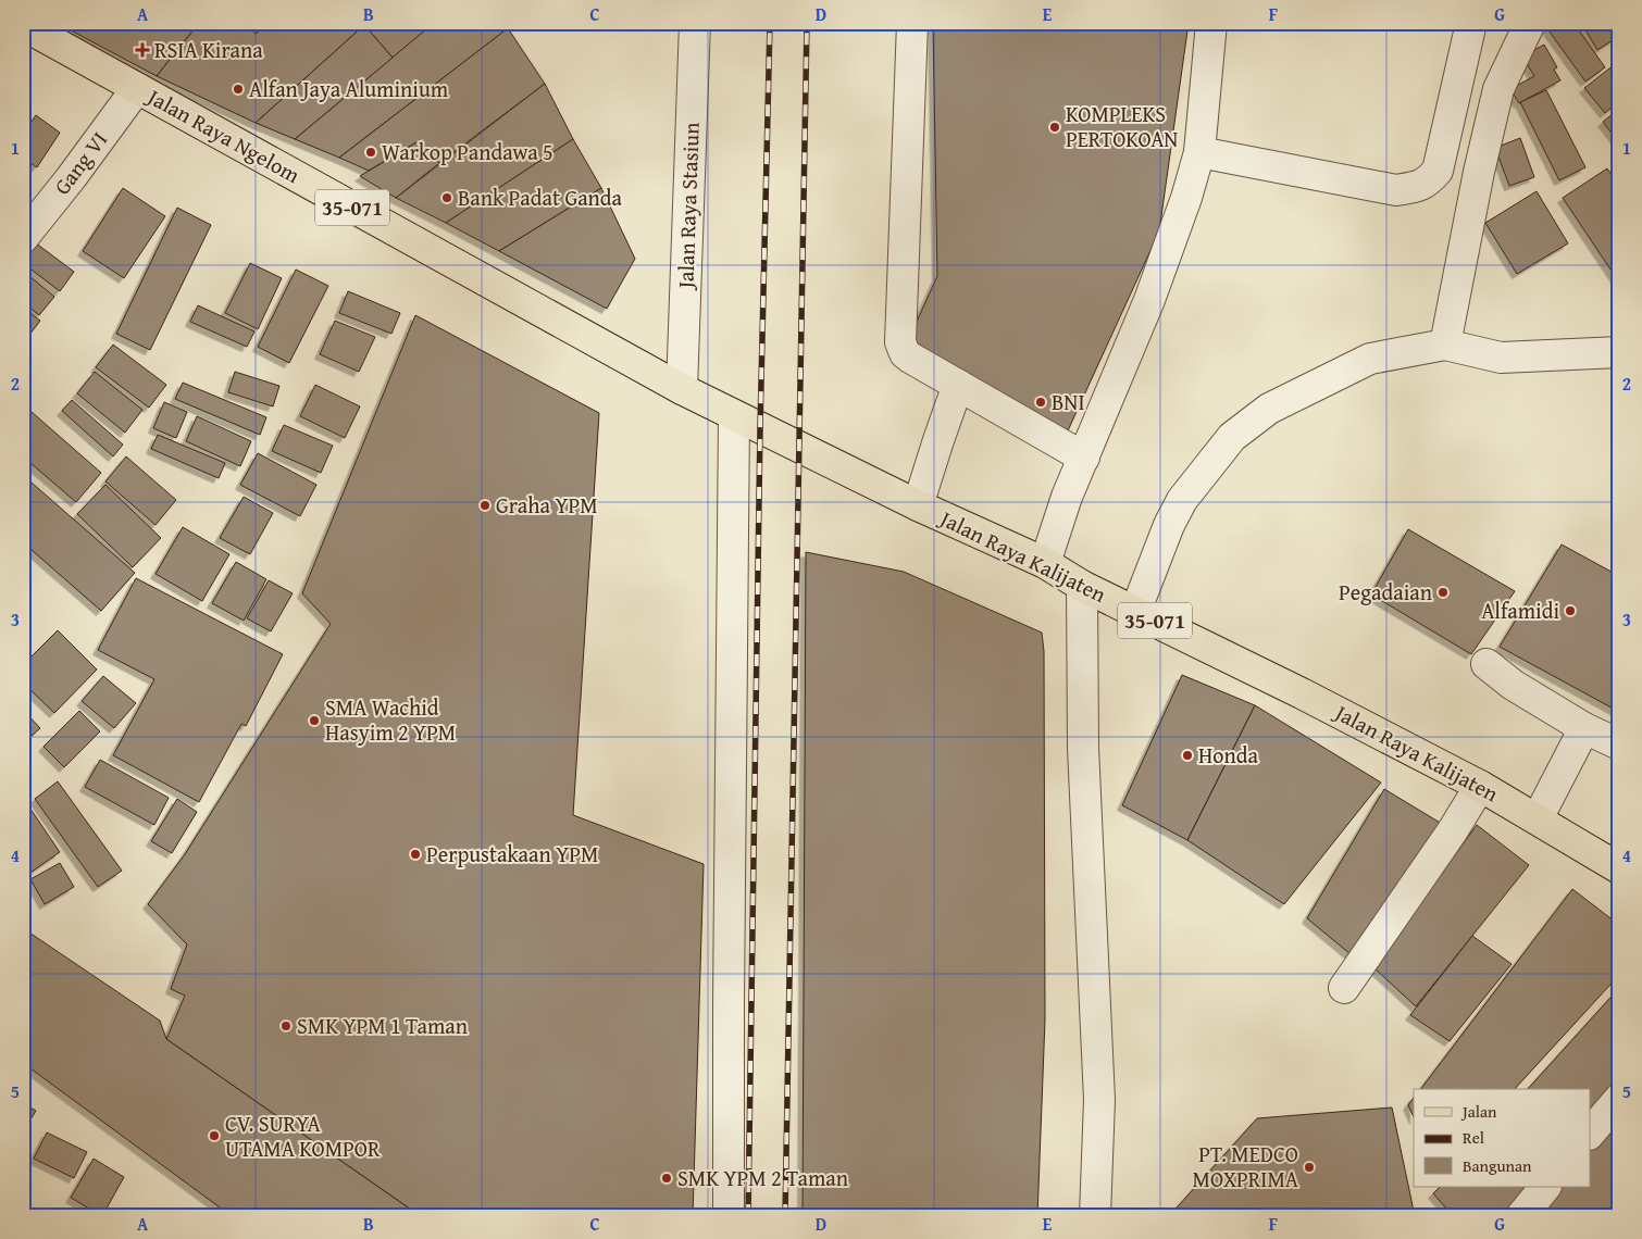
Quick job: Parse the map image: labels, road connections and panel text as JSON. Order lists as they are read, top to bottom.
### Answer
{
  "streets": {
    "main road": ["Jalan Raya Ngelom", "35-071", "Jalan Raya Kalijaten"],
    "street": ["Gang VI", "Jalan Raya Stasiun"]
  },
  "crossings": [
    ["Jalan Raya Ngelom", "Gang VI"],
    ["Jalan Raya Ngelom", "Jalan Raya Stasiun"],
    ["Jalan Raya Ngelom", "Jalan Raya Kalijaten"],
    ["Jalan Raya Stasiun", "Jalan Raya Kalijaten"]
  ],
  "places": {
    "health": ["RSIA Kirana"],
    "other": [
      "Alfan Jaya Aluminium",
      "KOMPLEKS PERTOKOAN",
      "Warkop Pandawa 5",
      "Bank Padat Ganda",
      "BNI",
      "Graha YPM",
      "Pegadaian",
      "Alfamidi",
      "SMA Wachid Hasyim 2 YPM",
      "Honda",
      "Perpustakaan YPM",
      "SMK YPM 1 Taman",
      "CV. SURYA UTAMA KOMPOR",
      "PT. MEDCO MOXPRIMA",
      "SMK YPM 2 Taman"
    ]
  },
  "legend": ["Jalan", "Rel", "Bangunan"],
  "grid": {
    "columns": [
      "A",
      "B",
      "C",
      "D",
      "E",
      "F",
      "G"
    ],
    "rows": [
      "1",
      "2",
      "3",
      "4",
      "5"
    ]
  }
}
